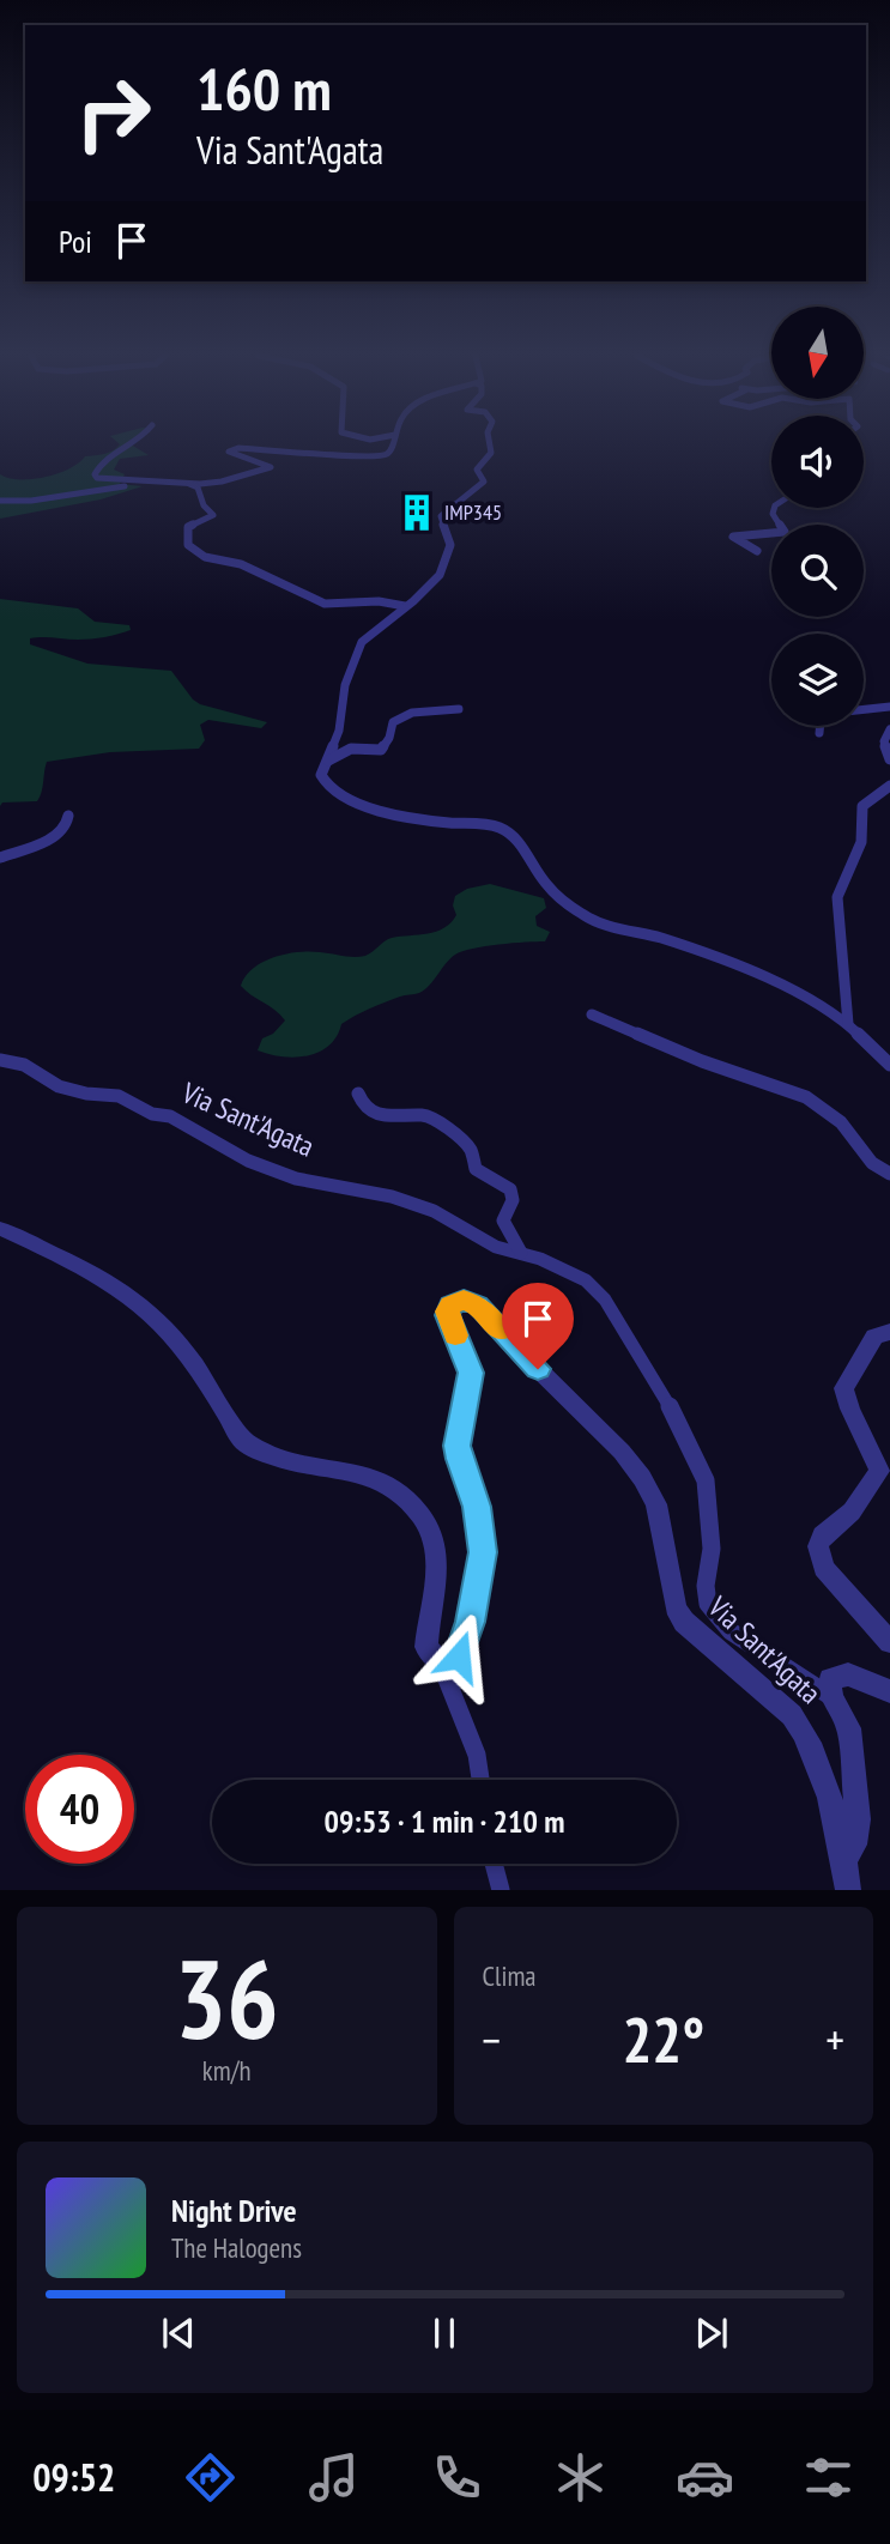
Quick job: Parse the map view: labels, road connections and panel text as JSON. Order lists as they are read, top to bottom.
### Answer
{
  "streets": {
    "street": ["Via Sant'Agata"]
  },
  "places": {
    "building": ["IMP345"]
  },
  "north": "bottom",
  "page": {
    "turn": ["160 m", "Via Sant'Agata"],
    "then": "Poi",
    "limit": "40",
    "trip": "09:53 · 1 min · 210 m",
    "tile": [
      ["36", "km/h"],
      "Clima"
    ],
    "heat": ["−", "22°", "+"],
    "song": ["Night Drive", "The Halogens"],
    "tabs": "09:52"
  }
}
